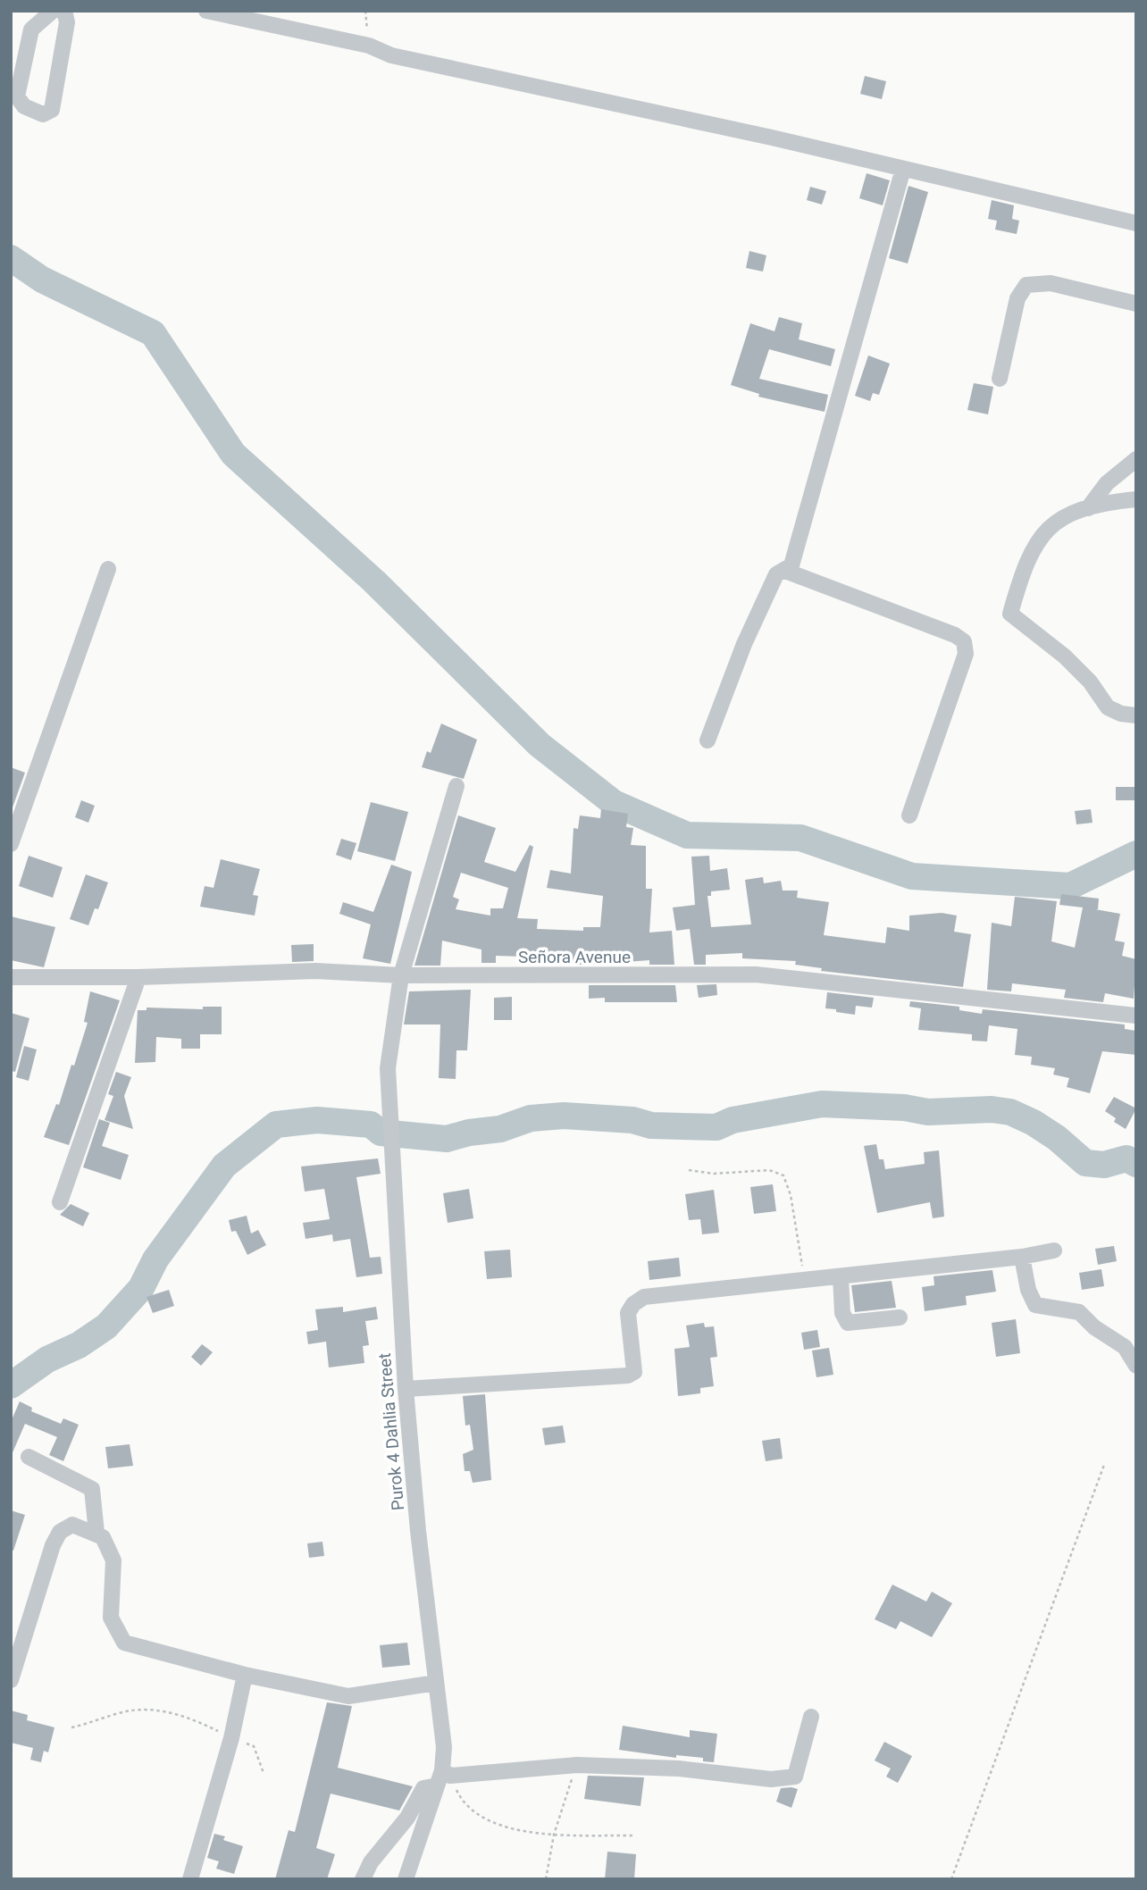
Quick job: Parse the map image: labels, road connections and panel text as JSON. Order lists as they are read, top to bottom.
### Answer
{
  "streets": {
    "street": ["Señora Avenue", "Purok 4 Dahlia Street"]
  },
  "crossings": [
    ["Señora Avenue", "Purok 4 Dahlia Street"]
  ]
}
